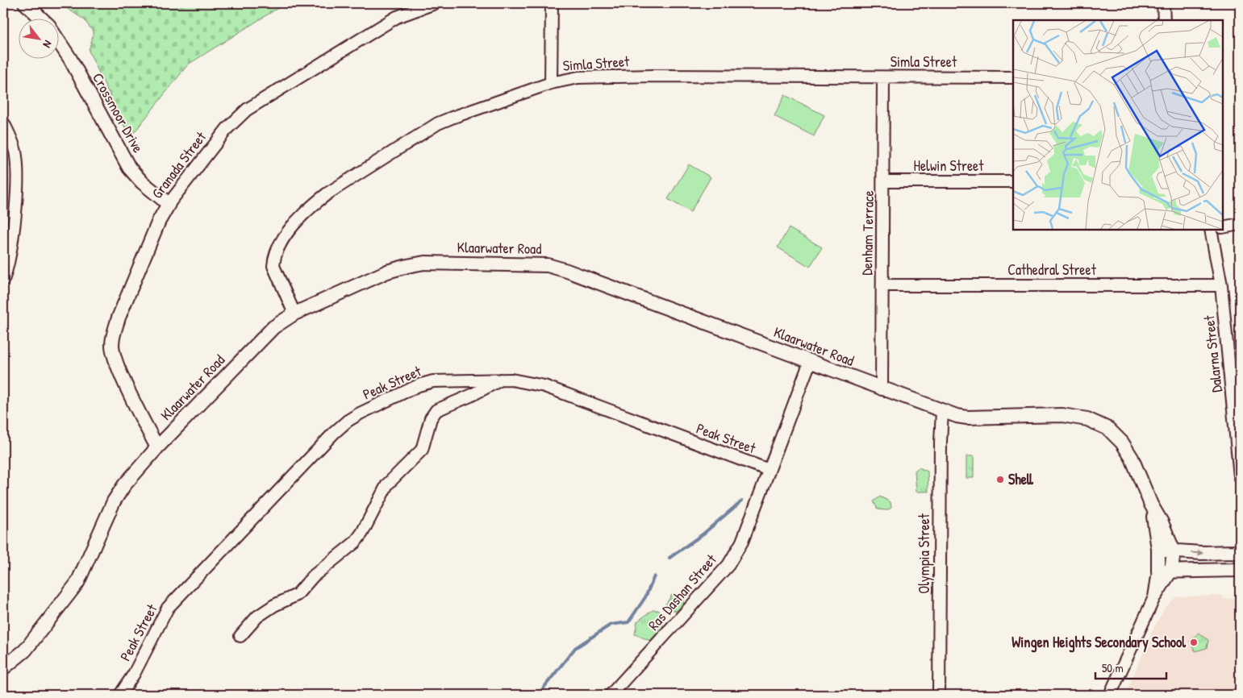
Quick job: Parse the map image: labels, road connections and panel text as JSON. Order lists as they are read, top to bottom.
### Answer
{
  "streets": {
    "street": [
      "Simla Street",
      "Crossmoor Drive",
      "Granada Street",
      "Helwin Street",
      "Denham Terrace",
      "Klaarwater Road",
      "Cathedral Street",
      "Dalarna Street",
      "Peak Street",
      "Olympia Street",
      "Ras Dashan Street"
    ]
  },
  "crossings": [
    ["Simla Street", "Denham Terrace"],
    ["Simla Street", "Klaarwater Road"],
    ["Crossmoor Drive", "Granada Street"],
    ["Granada Street", "Klaarwater Road"],
    ["Helwin Street", "Denham Terrace"],
    ["Denham Terrace", "Klaarwater Road"],
    ["Denham Terrace", "Cathedral Street"],
    ["Klaarwater Road", "Olympia Street"],
    ["Klaarwater Road", "Ras Dashan Street"],
    ["Cathedral Street", "Dalarna Street"],
    ["Peak Street", "Ras Dashan Street"]
  ],
  "places": ["Shell", "Wingen Heights Secondary School"],
  "scale_bar": "50 m",
  "north": "bottom right"
}
